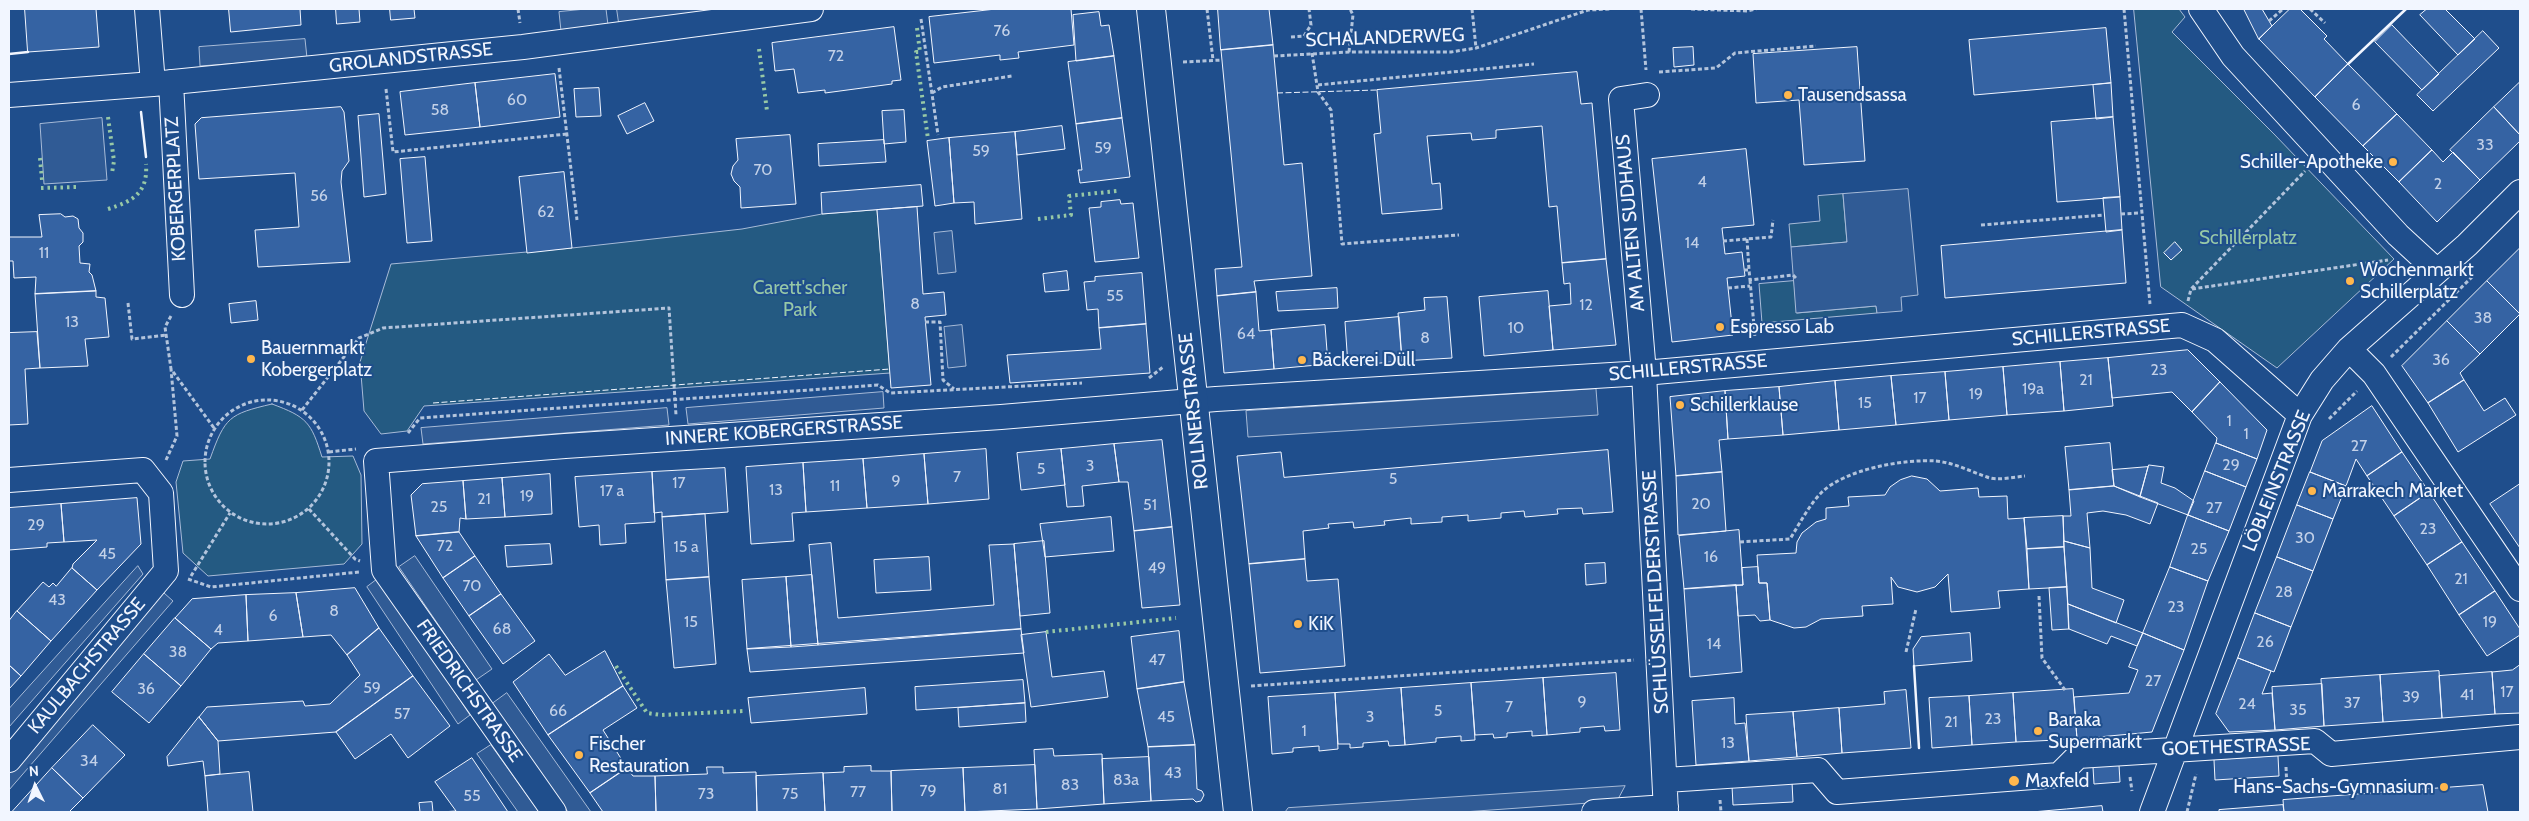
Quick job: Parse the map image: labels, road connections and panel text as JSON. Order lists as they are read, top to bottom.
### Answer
{
  "streets": {
    "street": [
      "GROLANDSTRASSE",
      "KOBERGERPLATZ",
      "AM ALTEN SUDHAUS",
      "SCHILLERSTRASSE",
      "ROLLNERSTRASSE",
      "INNERE KOBERGERSTRASSE",
      "LÖBLEINSTRASSE",
      "SCHLÜSSELFELDERSTRASSE",
      "KAULBACHSTRASSE",
      "FRIEDRICHSTRASSE",
      "GOETHESTRASSE"
    ],
    "path": ["SCHALANDERWEG"]
  },
  "crossings": [
    ["GROLANDSTRASSE", "KOBERGERPLATZ"],
    ["AM ALTEN SUDHAUS", "SCHILLERSTRASSE"],
    ["AM ALTEN SUDHAUS", "SCHLÜSSELFELDERSTRASSE"],
    ["SCHILLERSTRASSE", "ROLLNERSTRASSE"],
    ["SCHILLERSTRASSE", "INNERE KOBERGERSTRASSE"],
    ["SCHILLERSTRASSE", "SCHLÜSSELFELDERSTRASSE"],
    ["ROLLNERSTRASSE", "INNERE KOBERGERSTRASSE"],
    ["INNERE KOBERGERSTRASSE", "FRIEDRICHSTRASSE"],
    ["LÖBLEINSTRASSE", "GOETHESTRASSE"],
    ["SCHLÜSSELFELDERSTRASSE", "GOETHESTRASSE"]
  ],
  "parks": ["Schillerplatz", "Carett'scher Park"],
  "places": [
    "Tausendsassa",
    "Schiller-Apotheke",
    "Wochenmarkt Schillerplatz",
    "Espresso Lab",
    "Bauernmarkt Kobergerplatz",
    "Bäckerei Düll",
    "Schillerklause",
    "Marrakech Market",
    "KiK",
    "Baraka Supermarkt",
    "Fischer Restauration",
    "Maxfeld",
    "Hans-Sachs-Gymnasium"
  ],
  "house_numbers": [
    "76",
    "72",
    "60",
    "6",
    "58",
    "33",
    "59",
    "59",
    "70",
    "4",
    "2",
    "56",
    "62",
    "14",
    "11",
    "55",
    "8",
    "12",
    "38",
    "13",
    "10",
    "64",
    "8",
    "36",
    "23",
    "21",
    "19a",
    "19",
    "17",
    "15",
    "1",
    "1",
    "27",
    "29",
    "3",
    "5",
    "7",
    "5",
    "9",
    "17",
    "11",
    "13",
    "17 a",
    "19",
    "21",
    "20",
    "51",
    "25",
    "27",
    "29",
    "23",
    "30",
    "72",
    "15 a",
    "25",
    "45",
    "16",
    "49",
    "21",
    "70",
    "28",
    "43",
    "23",
    "8",
    "6",
    "15",
    "19",
    "68",
    "4",
    "26",
    "14",
    "38",
    "47",
    "27",
    "59",
    "36",
    "17",
    "41",
    "39",
    "9",
    "37",
    "24",
    "7",
    "35",
    "66",
    "5",
    "57",
    "45",
    "3",
    "23",
    "21",
    "1",
    "13",
    "34",
    "43",
    "83a",
    "83",
    "81",
    "79",
    "77",
    "73",
    "75",
    "55"
  ],
  "north": "top"
}
